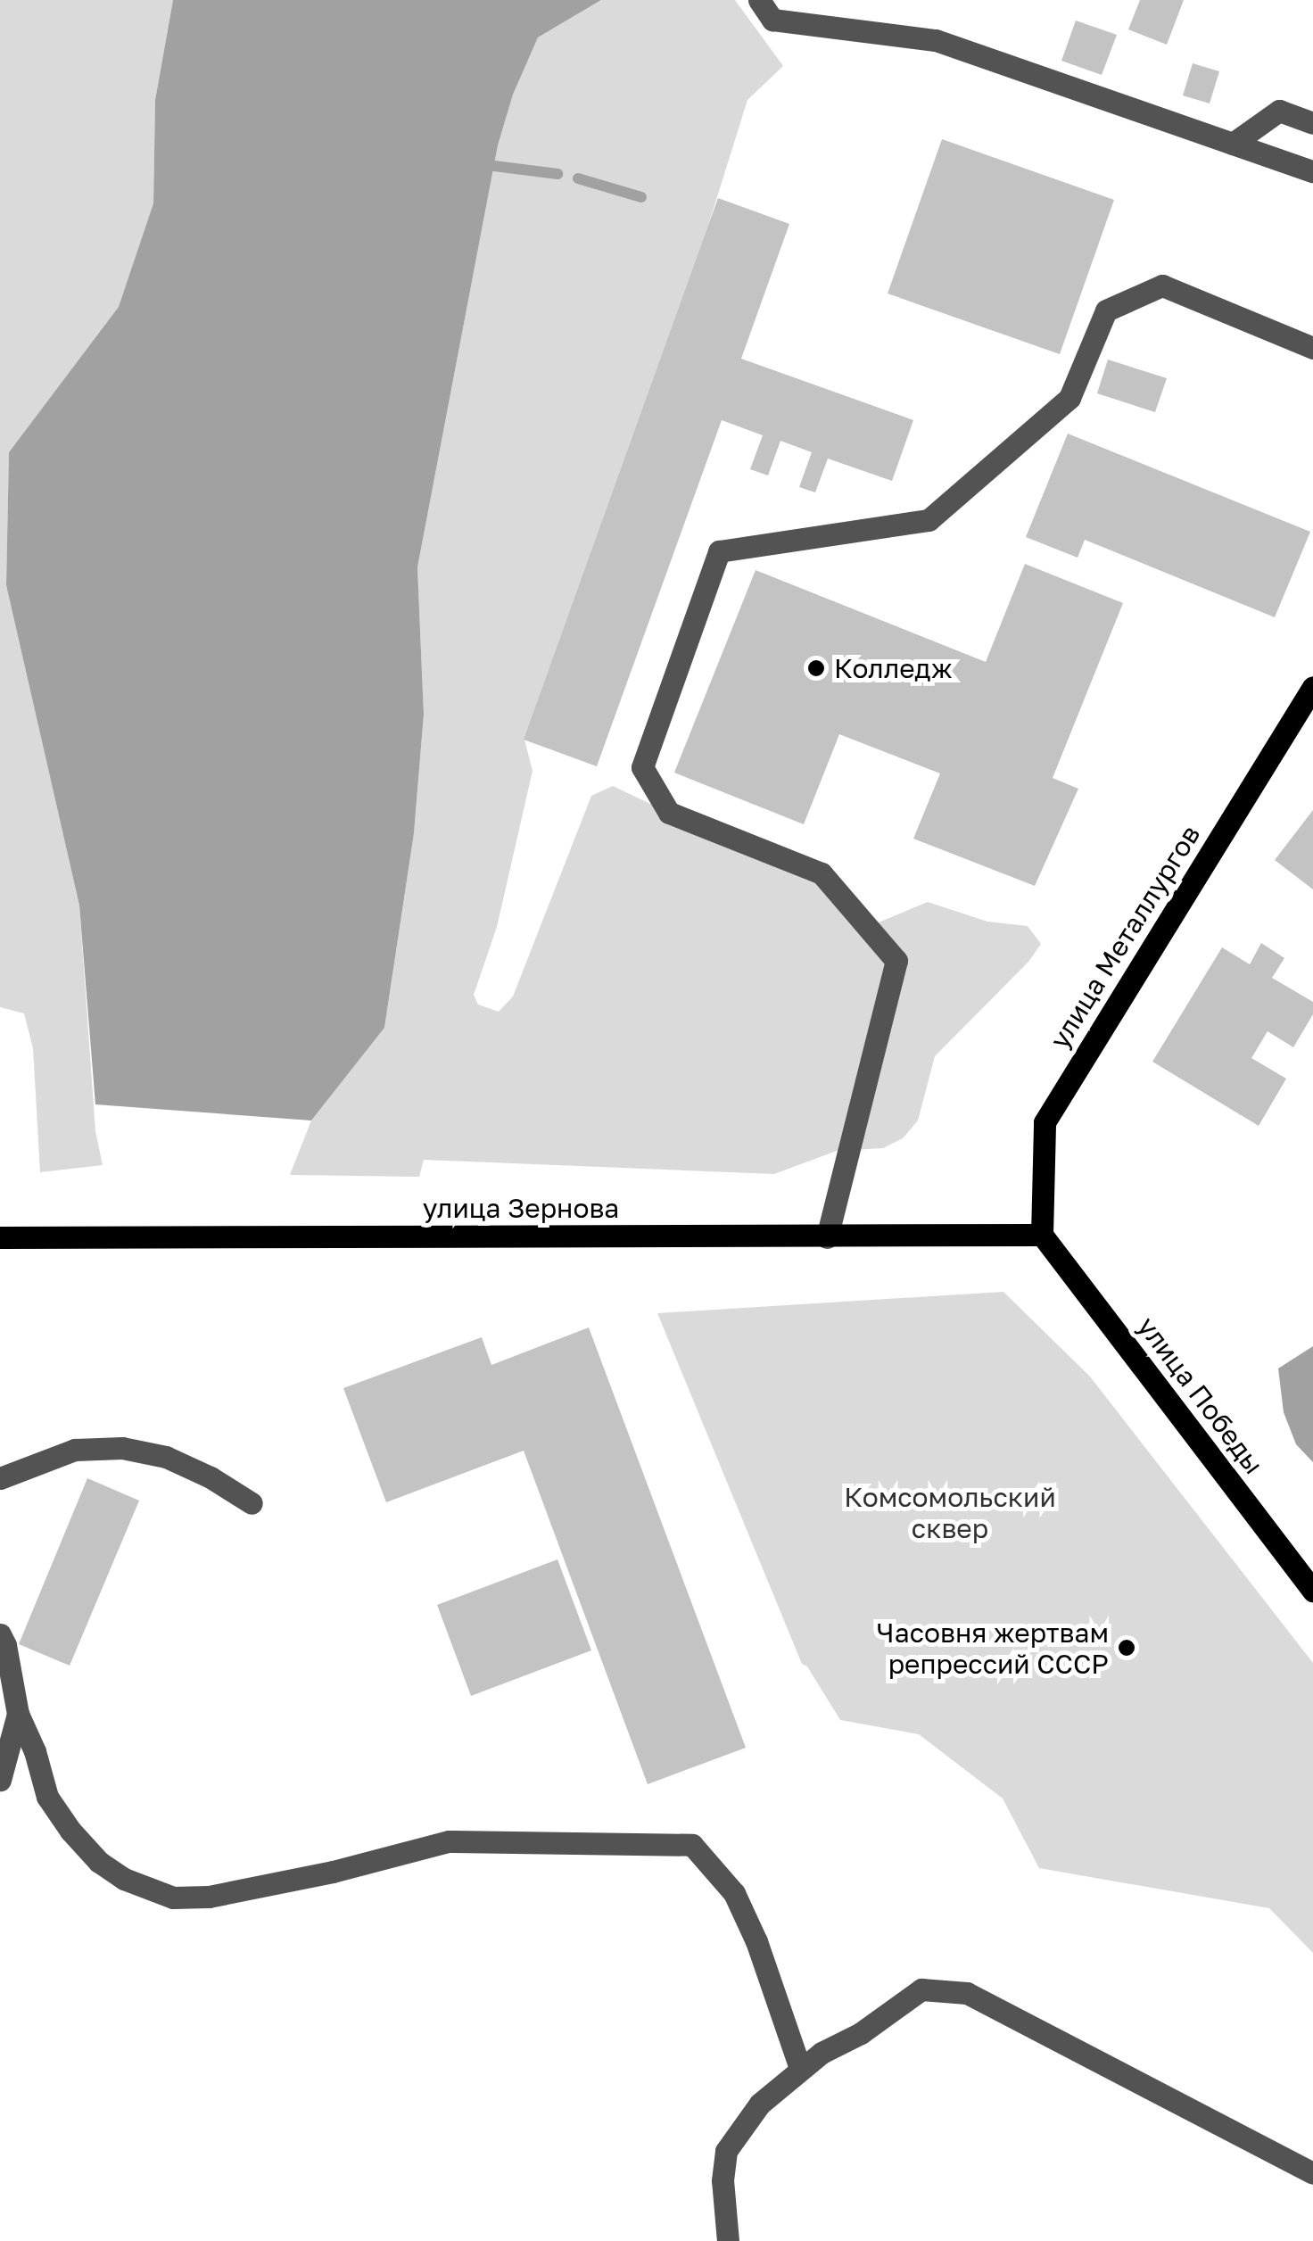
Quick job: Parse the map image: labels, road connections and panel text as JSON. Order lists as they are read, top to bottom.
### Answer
{
  "streets": {
    "main road": ["улица Металлургов", "улица Зернова", "улица Победы"]
  },
  "crossings": [
    ["улица Металлургов", "улица Зернова"],
    ["улица Металлургов", "улица Победы"],
    ["улица Зернова", "улица Победы"]
  ],
  "parks": ["Комсомольский сквер"],
  "places": ["Колледж", "Часовня жертвам репрессий СССР"]
}
